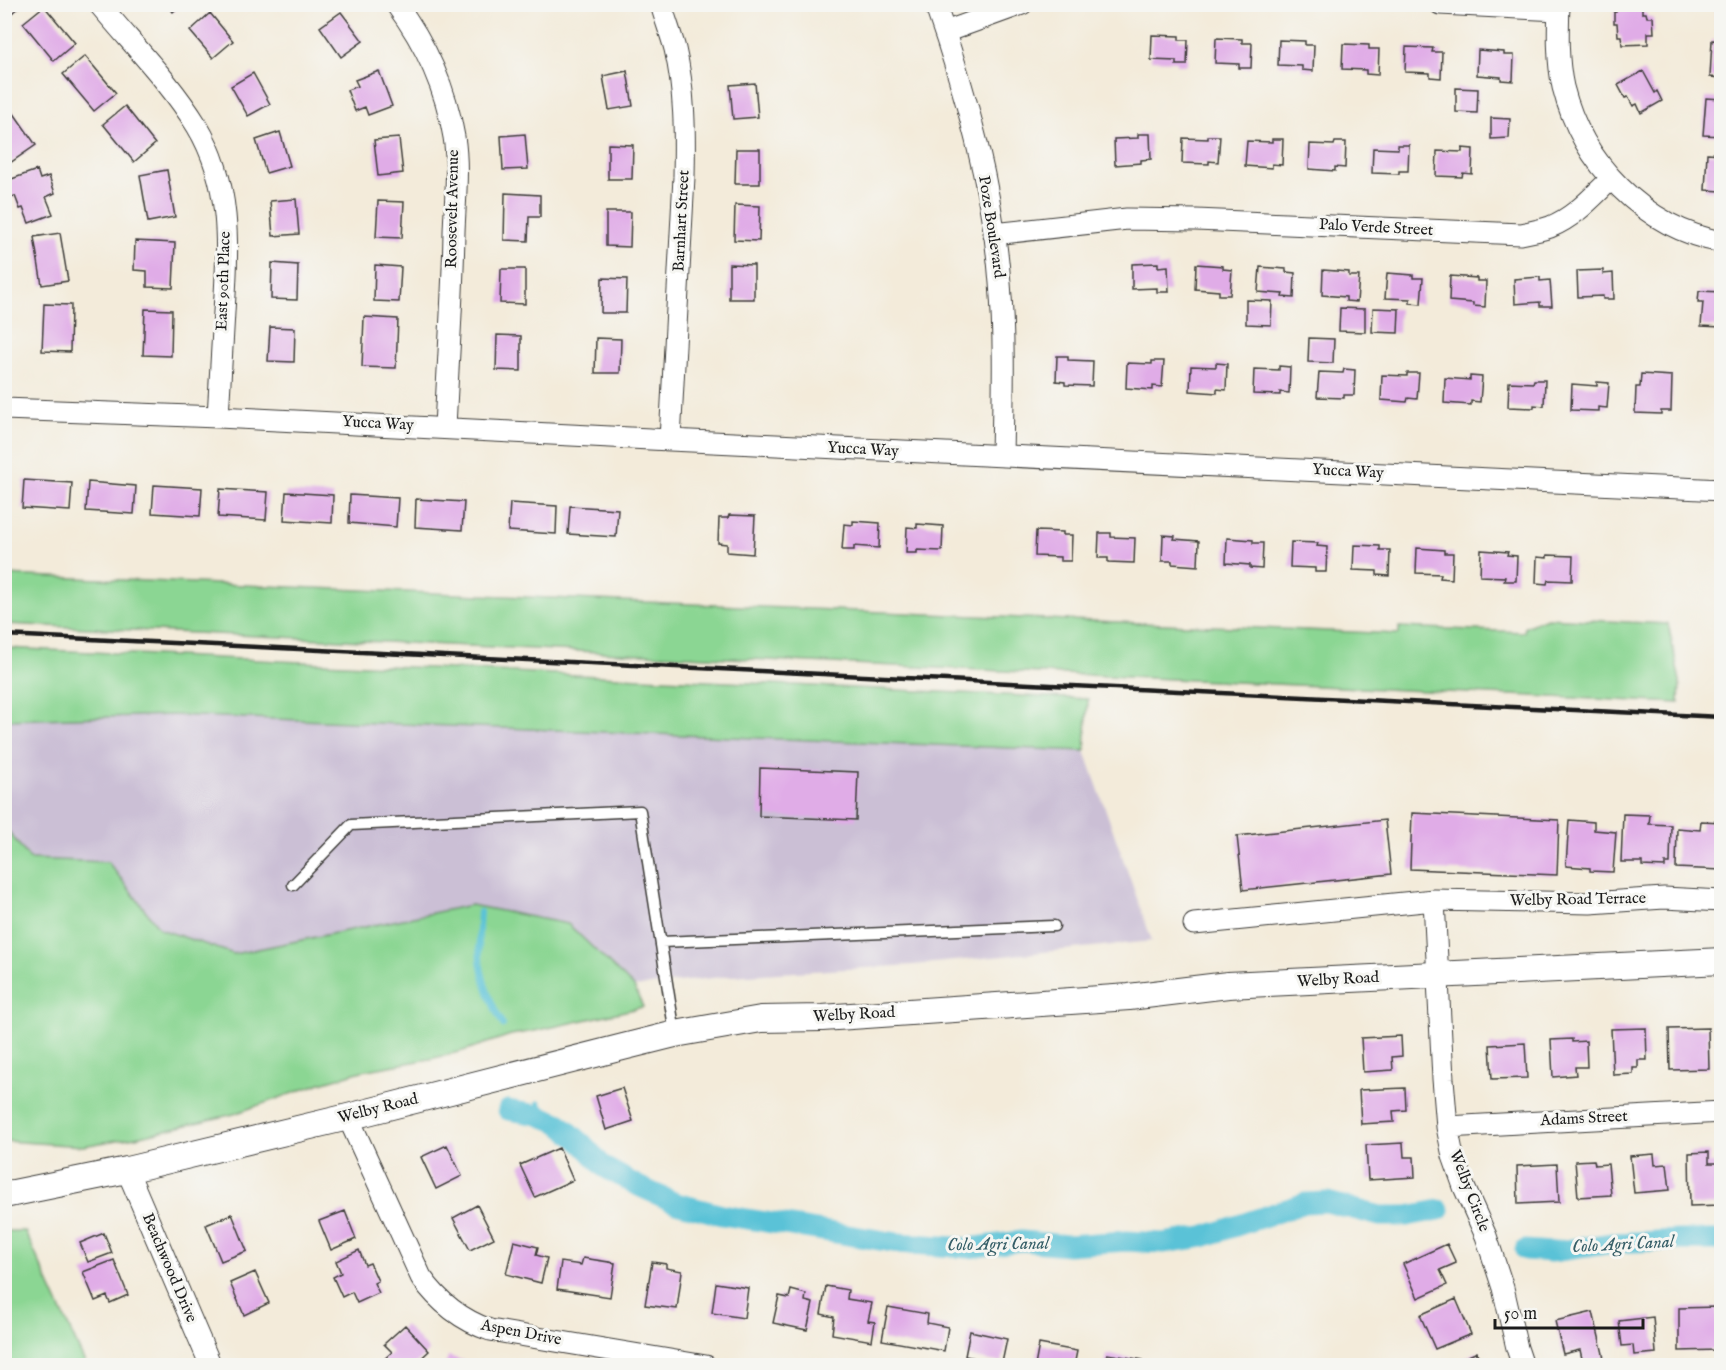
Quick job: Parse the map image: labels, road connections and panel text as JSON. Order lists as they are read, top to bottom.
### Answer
{
  "streets": {
    "street": [
      "Roosevelt Avenue",
      "Barnhart Street",
      "Poze Boulevard",
      "Palo Verde Street",
      "East 90th Place",
      "Yucca Way",
      "Welby Road Terrace",
      "Welby Road",
      "Adams Street",
      "Welby Circle",
      "Beachwood Drive",
      "Aspen Drive"
    ]
  },
  "crossings": [
    ["Roosevelt Avenue", "Yucca Way"],
    ["Barnhart Street", "Yucca Way"],
    ["Poze Boulevard", "Palo Verde Street"],
    ["Poze Boulevard", "Yucca Way"],
    ["East 90th Place", "Yucca Way"],
    ["Welby Road", "Welby Circle"],
    ["Welby Road", "Beachwood Drive"],
    ["Welby Road", "Aspen Drive"],
    ["Adams Street", "Welby Circle"]
  ],
  "water": ["Colo Agri Canal"],
  "scale_bar": "50 m"
}
